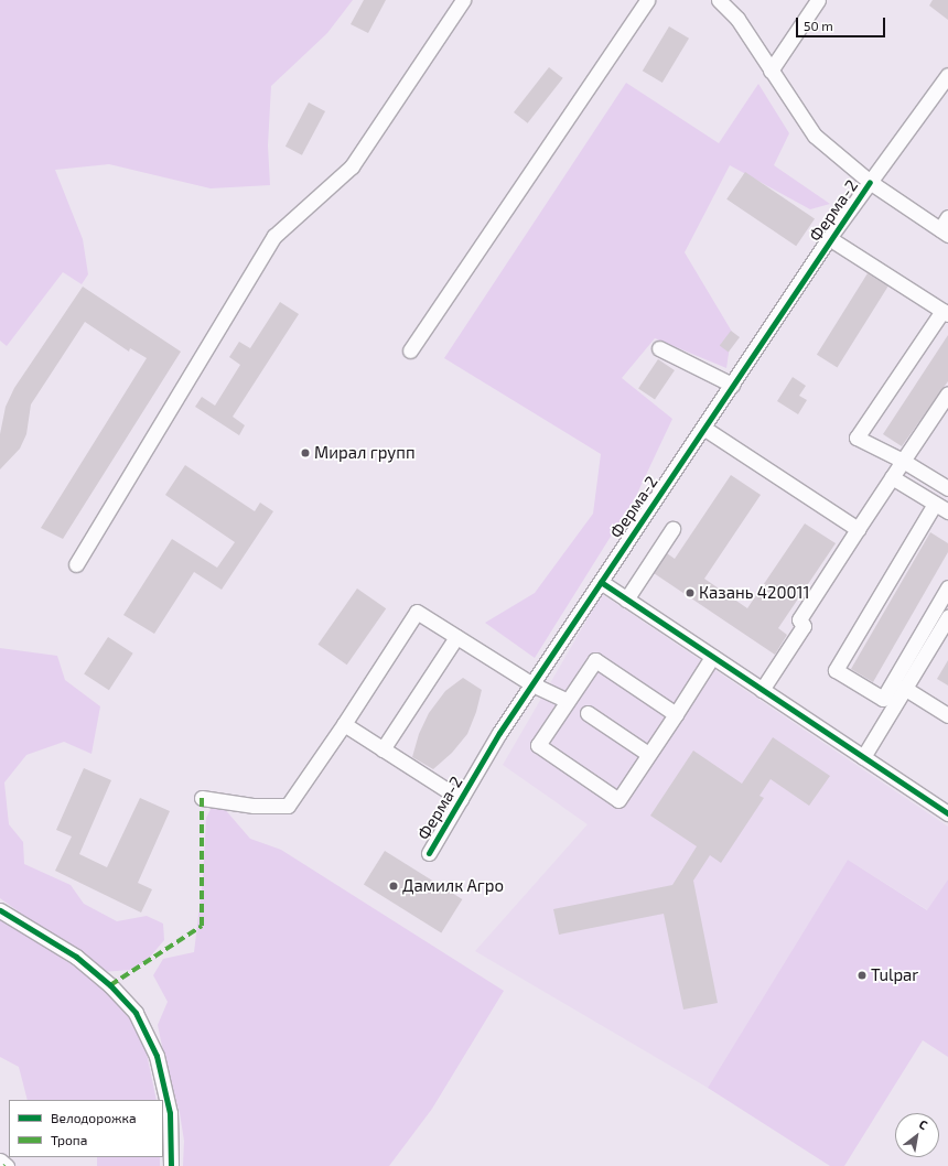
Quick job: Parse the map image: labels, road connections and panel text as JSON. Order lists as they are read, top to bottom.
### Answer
{
  "streets": {
    "street": ["Ферма-2"]
  },
  "places": [
    "Мирал групп",
    "Казань 420011",
    "Дамилк Агро",
    "Tulpar"
  ],
  "legend": ["Велодорожка", "Тропа"],
  "scale_bar": "50 m",
  "north": "top right"
}
